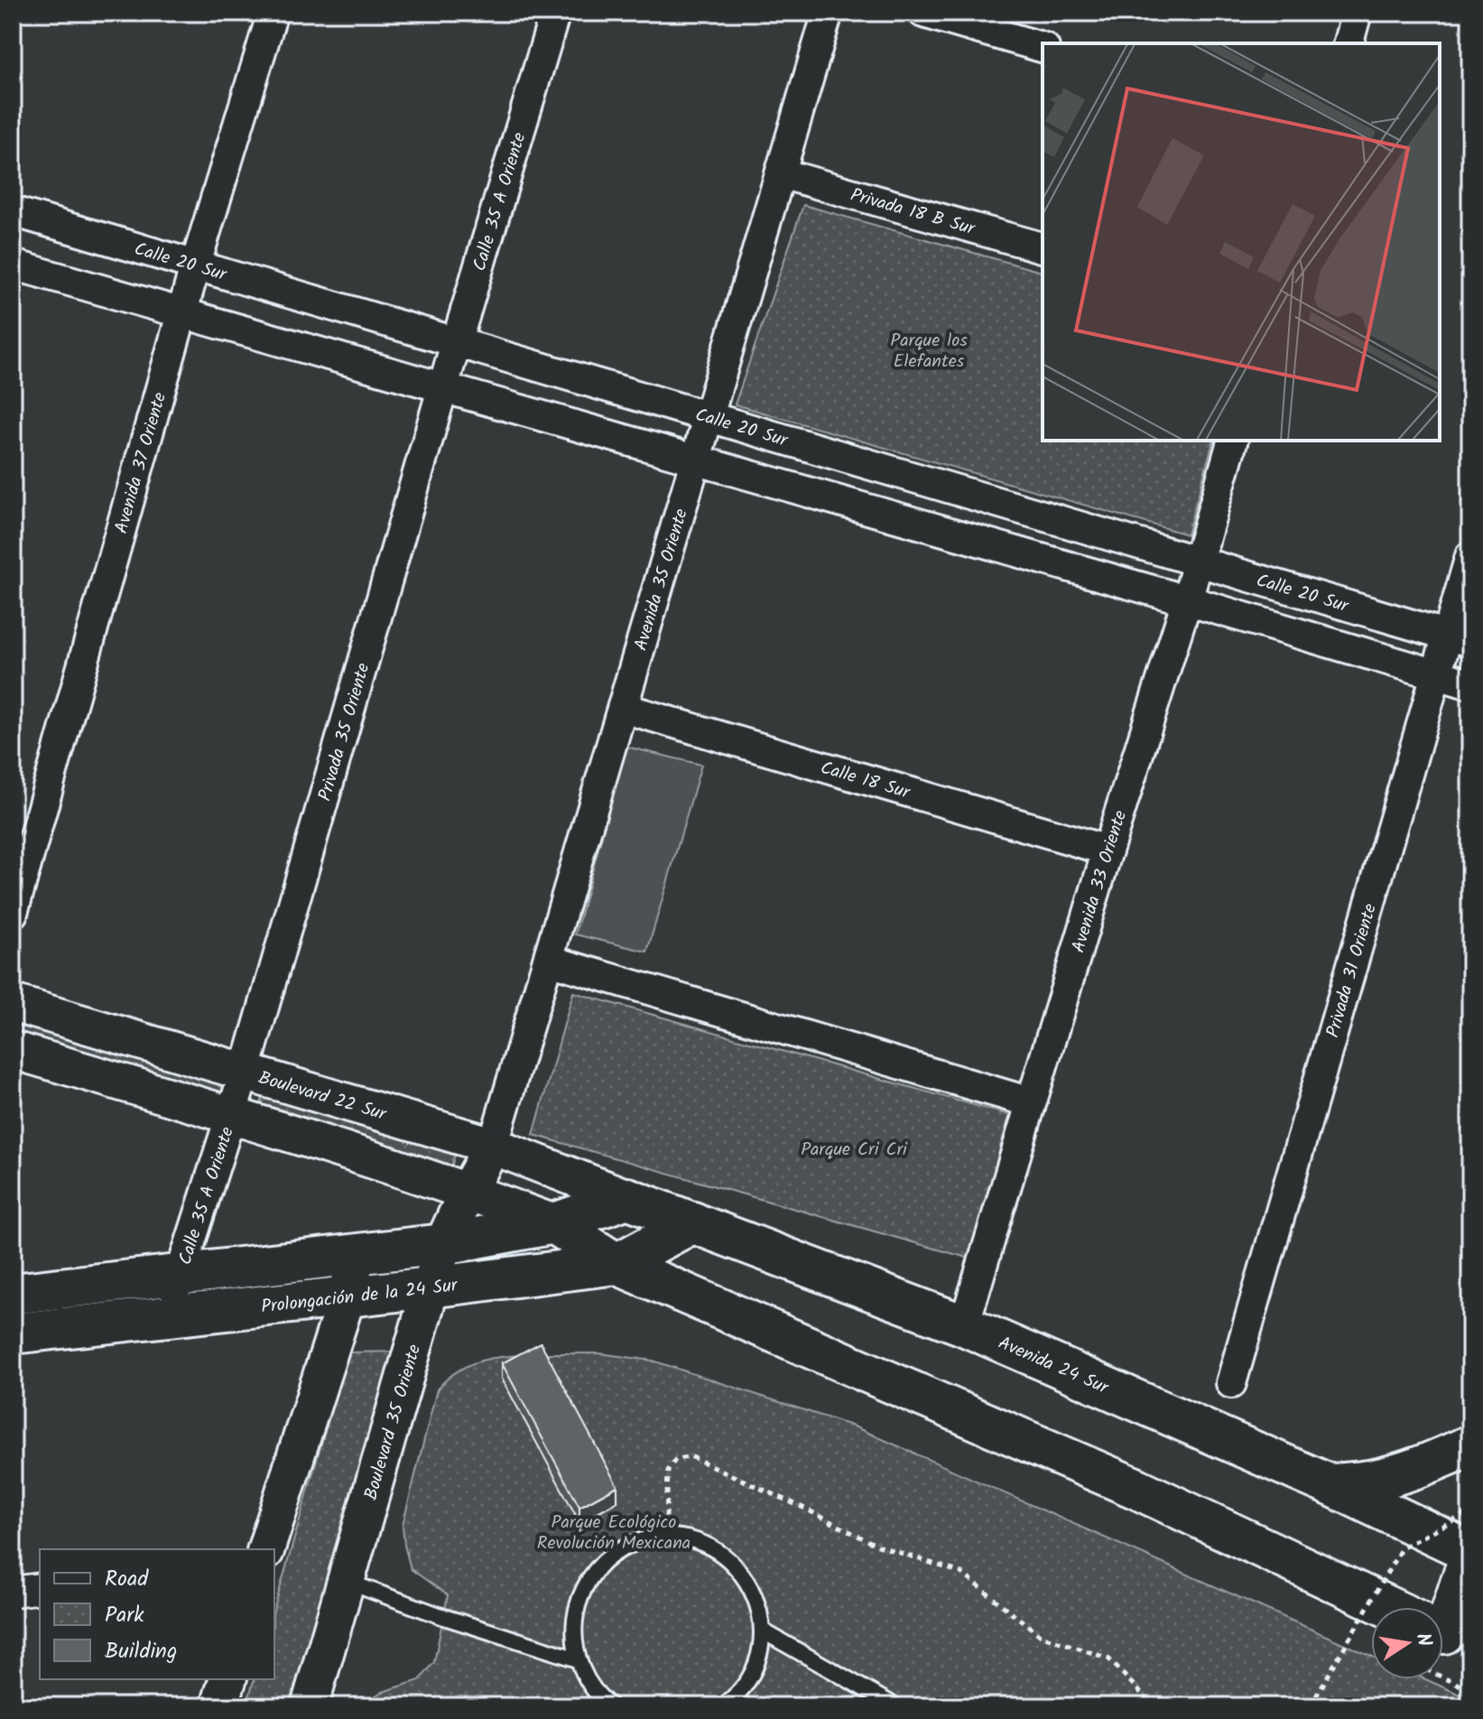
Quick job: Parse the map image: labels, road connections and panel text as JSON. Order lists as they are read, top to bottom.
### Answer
{
  "streets": {
    "main road": ["Prolongación de la 24 Sur", "Avenida 24 Sur"],
    "street": [
      "Calle 35 A Oriente",
      "Privada 18 B Sur",
      "Calle 20 Sur",
      "Avenida 37 Oriente",
      "Avenida 35 Oriente",
      "Privada 35 Oriente",
      "Calle 18 Sur",
      "Avenida 33 Oriente",
      "Privada 31 Oriente",
      "Boulevard 22 Sur",
      "Boulevard 35 Oriente"
    ]
  },
  "crossings": [
    ["Calle 35 A Oriente", "Calle 20 Sur"],
    ["Calle 35 A Oriente", "Privada 35 Oriente"],
    ["Calle 35 A Oriente", "Boulevard 22 Sur"],
    ["Calle 35 A Oriente", "Prolongación de la 24 Sur"],
    ["Privada 18 B Sur", "Avenida 35 Oriente"],
    ["Calle 20 Sur", "Avenida 37 Oriente"],
    ["Calle 20 Sur", "Avenida 35 Oriente"],
    ["Calle 20 Sur", "Avenida 33 Oriente"],
    ["Calle 20 Sur", "Privada 31 Oriente"],
    ["Avenida 35 Oriente", "Calle 18 Sur"],
    ["Avenida 35 Oriente", "Boulevard 22 Sur"],
    ["Avenida 35 Oriente", "Boulevard 35 Oriente"],
    ["Privada 35 Oriente", "Boulevard 22 Sur"],
    ["Calle 18 Sur", "Avenida 33 Oriente"],
    ["Avenida 33 Oriente", "Avenida 24 Sur"],
    ["Boulevard 22 Sur", "Avenida 24 Sur"],
    ["Boulevard 22 Sur", "Boulevard 35 Oriente"],
    ["Prolongación de la 24 Sur", "Avenida 24 Sur"],
    ["Prolongación de la 24 Sur", "Boulevard 35 Oriente"]
  ],
  "parks": ["Parque los Elefantes", "Parque Cri Cri", "Parque Ecológico Revolución Mexicana"],
  "legend": ["Road", "Park", "Building"],
  "north": "right"
}
